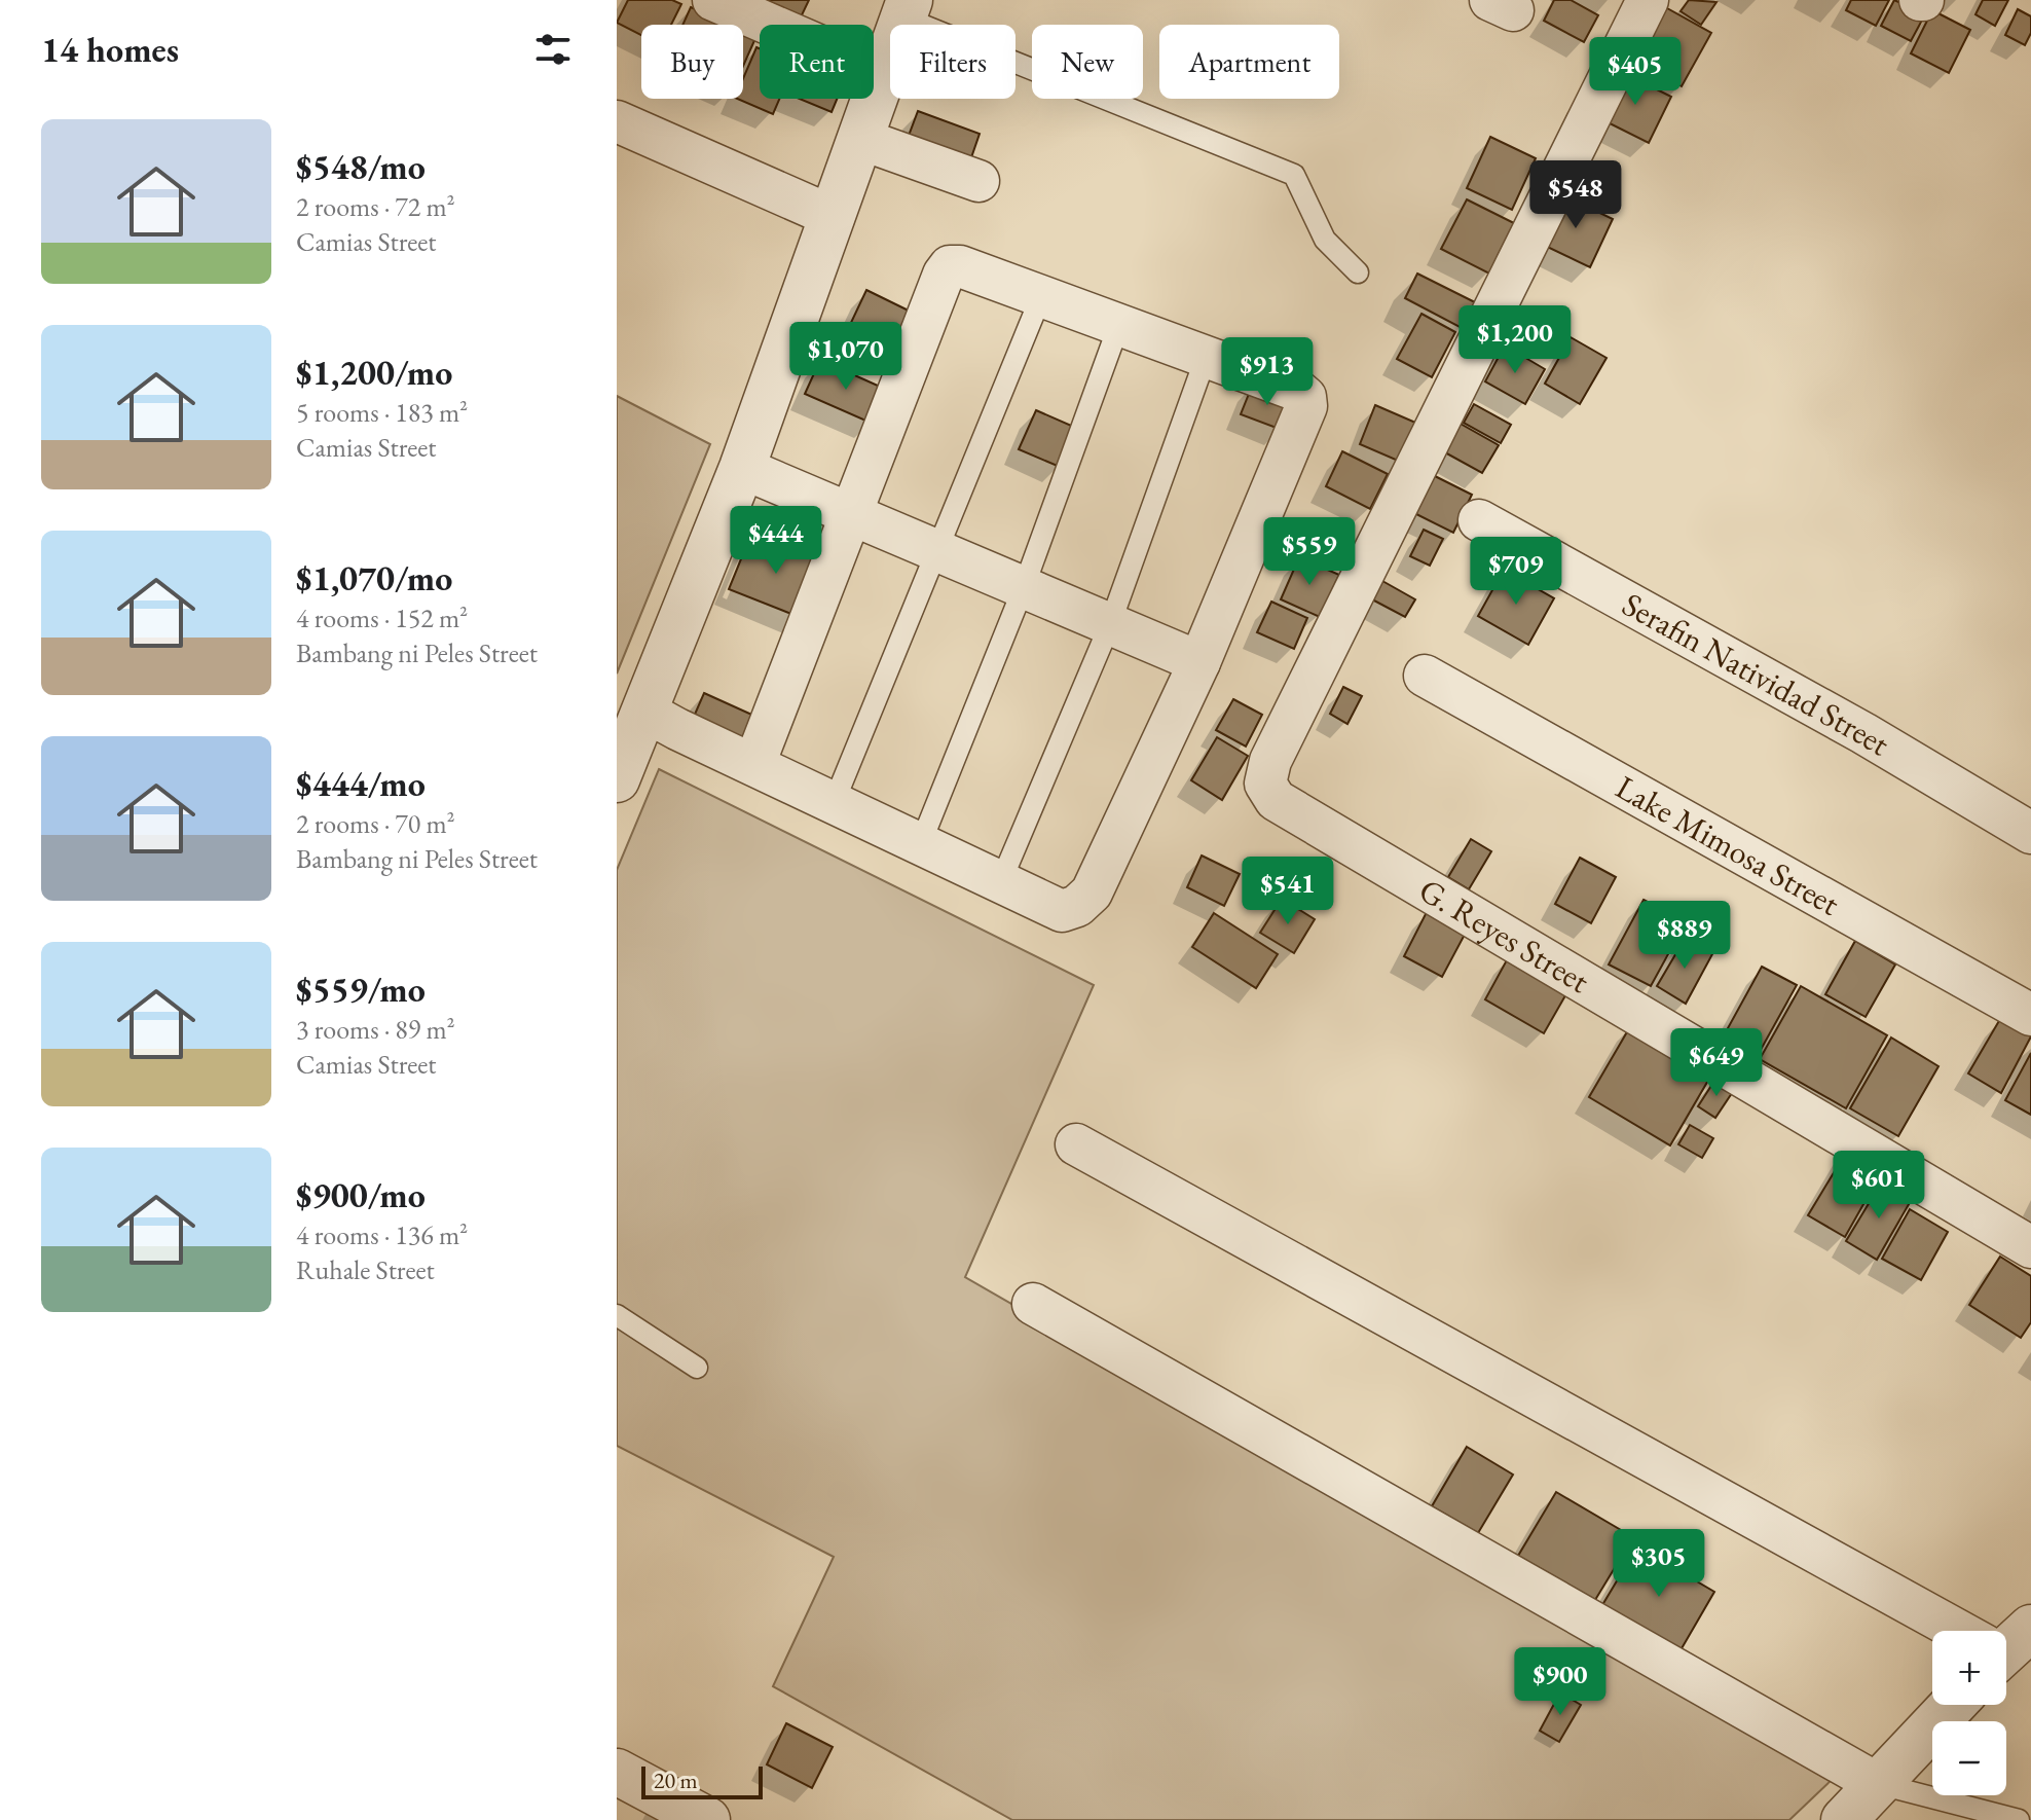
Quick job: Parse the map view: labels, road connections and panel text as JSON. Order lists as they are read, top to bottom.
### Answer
{
  "streets": {
    "street": ["Serafin Natividad Street", "Lake Mimosa Street", "G. Reyes Street"]
  },
  "scale_bar": "20 m",
  "page": {
    "heading": "14 homes",
    "chip": [
      "Buy",
      "Rent",
      "Filters",
      "New",
      "Apartment"
    ],
    "price": [
      "$405",
      "$548",
      "$1,200",
      "$1,070",
      "$913",
      "$444",
      "$559",
      "$709",
      "$541",
      "$889",
      "$649",
      "$601",
      "$305",
      "$900"
    ],
    "list": [
      {
        "name": "$548/mo",
        "note": "2 rooms · 72 m² · Camias Street"
      },
      {
        "name": "$1,200/mo",
        "note": "5 rooms · 183 m² · Camias Street"
      },
      {
        "name": "$1,070/mo",
        "note": "4 rooms · 152 m² · Bambang ni Peles Street"
      },
      {
        "name": "$444/mo",
        "note": "2 rooms · 70 m² · Bambang ni Peles Street"
      },
      {
        "name": "$559/mo",
        "note": "3 rooms · 89 m² · Camias Street"
      },
      {
        "name": "$900/mo",
        "note": "4 rooms · 136 m² · Ruhale Street"
      }
    ],
    "map_buttons": ["+", "−"],
    "scale": "20 m"
  }
}
